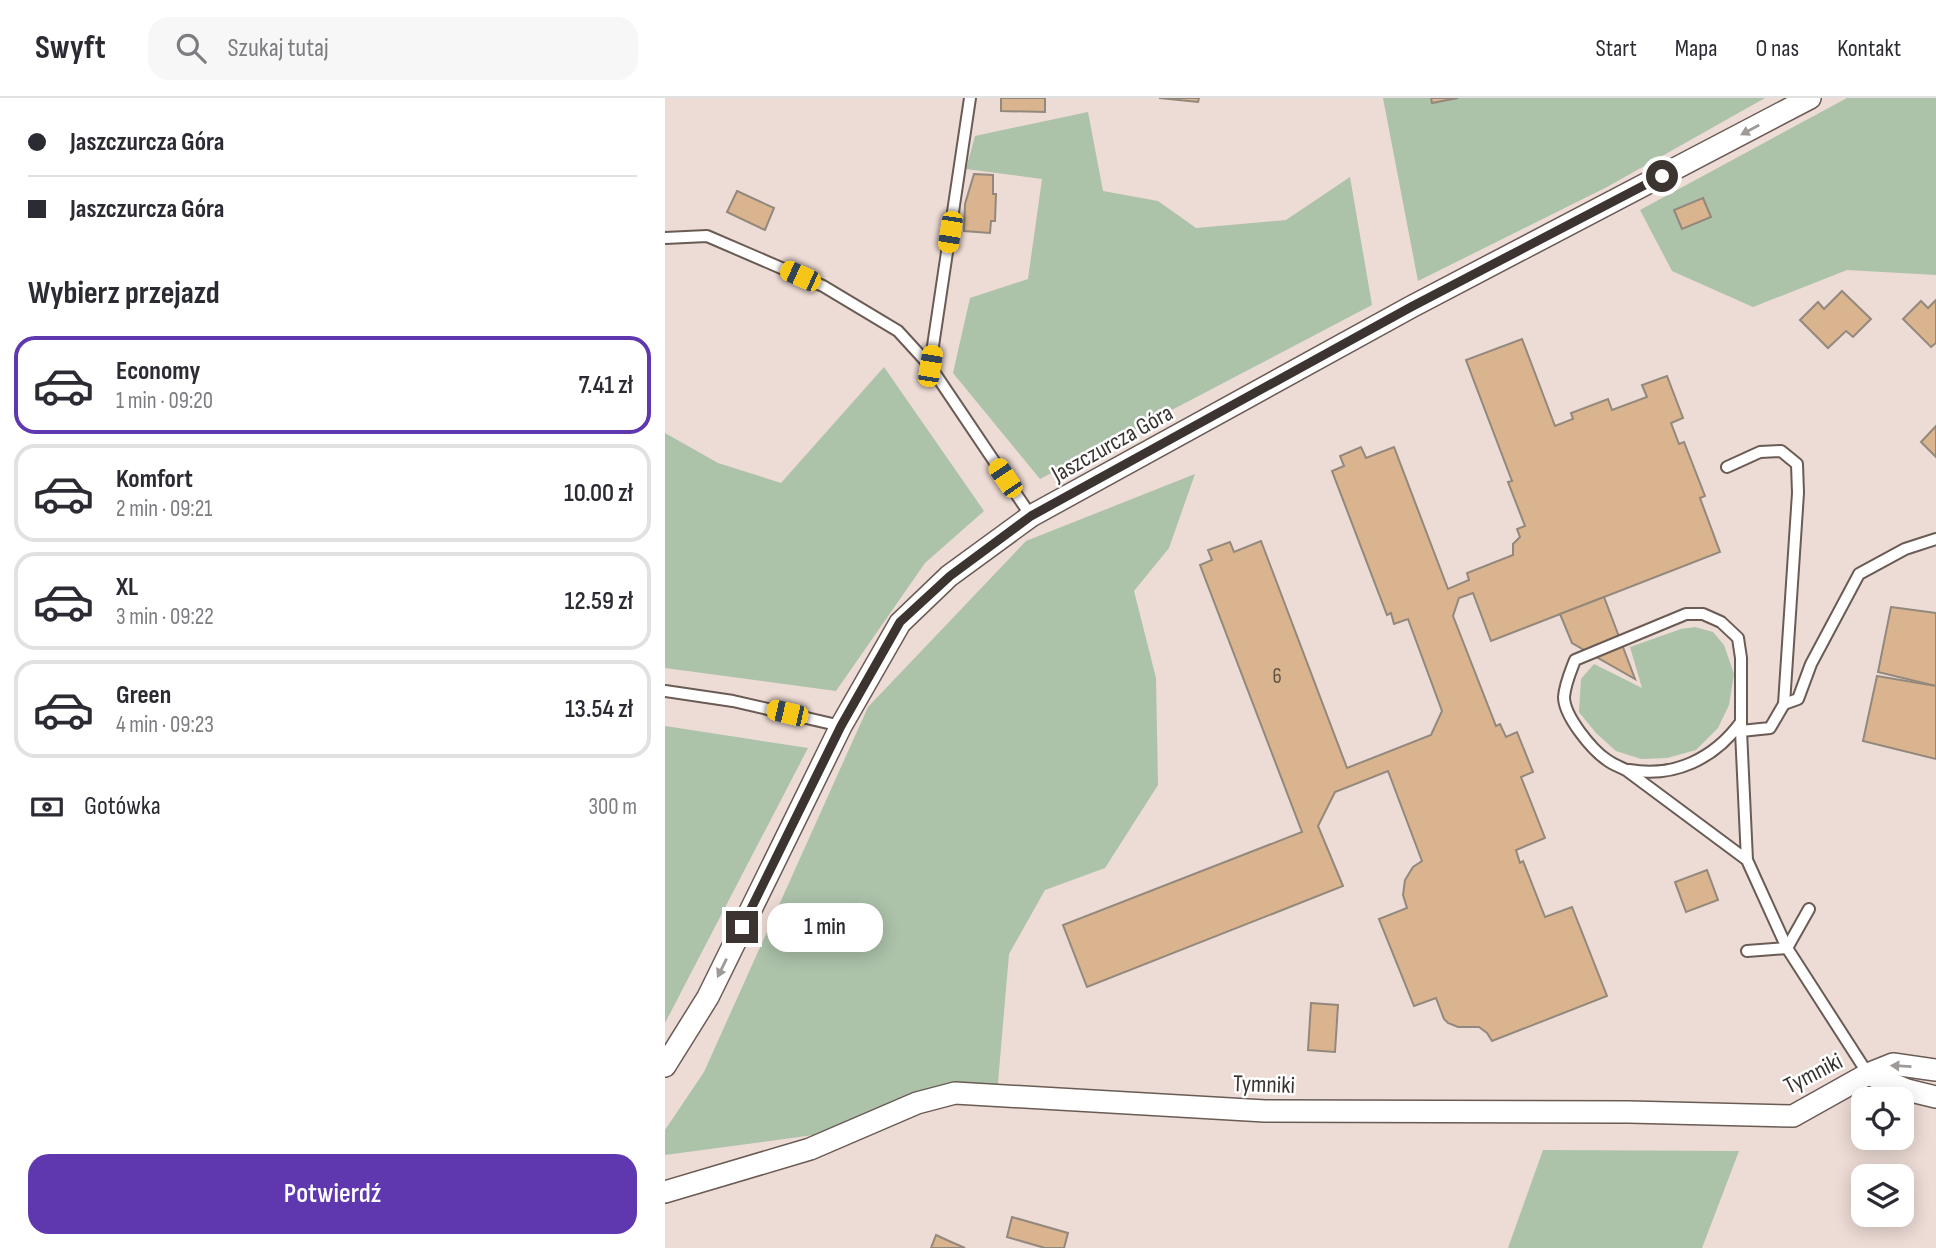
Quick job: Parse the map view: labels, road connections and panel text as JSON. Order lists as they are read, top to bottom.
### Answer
{
  "streets": {
    "street": ["Jaszczurcza Góra", "Tymniki"]
  },
  "one_way": ["Jaszczurcza Góra"],
  "house_numbers": ["6"],
  "page": {
    "header": "Swyft",
    "search": "Szukaj tutaj",
    "nav": [
      "Start",
      "Mapa",
      "O nas",
      "Kontakt"
    ],
    "banner": ["Jaszczurcza Góra", "Jaszczurcza Góra"],
    "heading": "Wybierz przejazd",
    "list": [
      {
        "name": "Economy",
        "note": "1 min · 09:20",
        "value": "7.41 zł"
      },
      {
        "name": "Komfort",
        "note": "2 min · 09:21",
        "value": "10.00 zł"
      },
      {
        "name": "XL",
        "note": "3 min · 09:22",
        "value": "12.59 zł"
      },
      {
        "name": "Green",
        "note": "4 min · 09:23",
        "value": "13.54 zł"
      }
    ],
    "pay": ["Gotówka", "300 m"],
    "bubble": "1 min",
    "buttons": "Potwierdź"
  }
}
